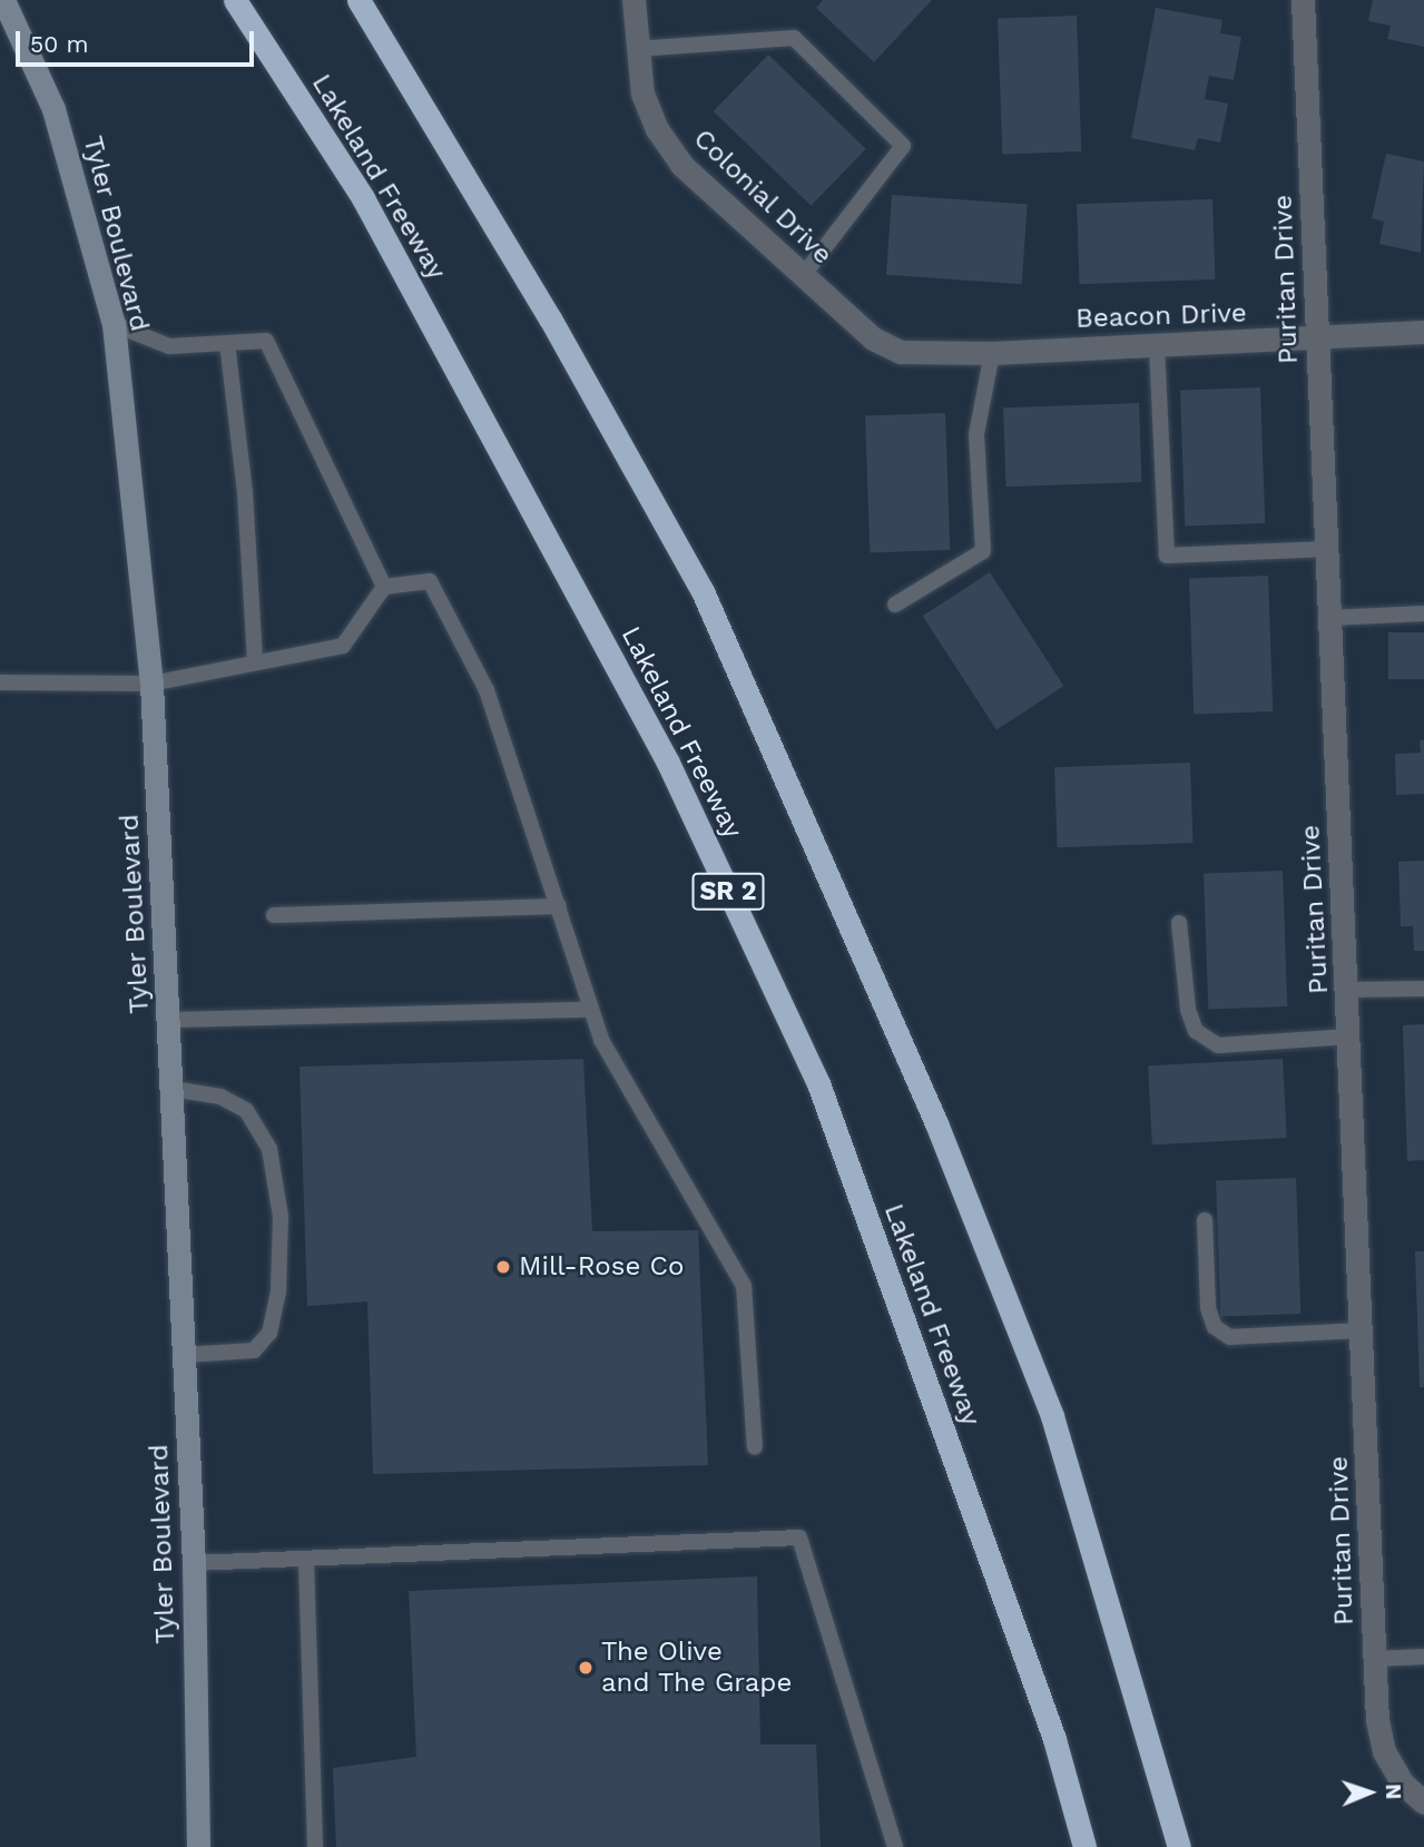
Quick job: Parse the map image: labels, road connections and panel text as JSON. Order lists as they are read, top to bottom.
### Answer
{
  "streets": {
    "highway": ["Lakeland Freeway", "SR 2"],
    "street": [
      "Colonial Drive",
      "Tyler Boulevard",
      "Puritan Drive",
      "Beacon Drive"
    ]
  },
  "crossings": [
    ["Colonial Drive", "Beacon Drive"],
    ["Puritan Drive", "Beacon Drive"]
  ],
  "places": ["Mill-Rose Co", "The Olive and The Grape"],
  "scale_bar": "50 m",
  "north": "right"
}
